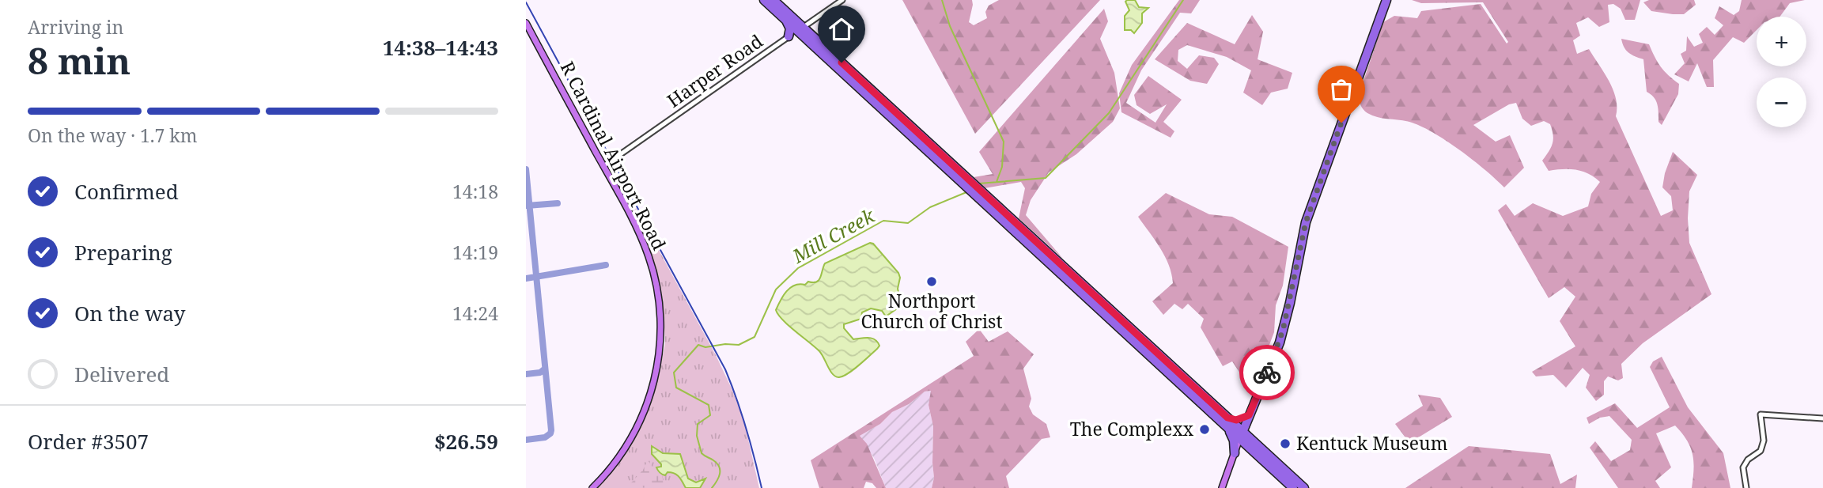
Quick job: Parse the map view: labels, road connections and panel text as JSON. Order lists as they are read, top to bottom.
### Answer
{
  "streets": {
    "main road": ["R Cardinal Airport Road"],
    "street": ["Harper Road"]
  },
  "crossings": [
    ["Harper Road", "R Cardinal Airport Road"]
  ],
  "water": ["Mill Creek"],
  "places": ["Northport Church of Christ", "The Complexx", "Kentuck Museum"],
  "page": {
    "heading": ["8 min", "Arriving in", "14:38–14:43"],
    "panel": ["Order #3507", "$26.59"],
    "map_buttons": ["+", "−"],
    "bar": "On the way · 1.7 km",
    "list": [
      ["Confirmed", "14:18"],
      ["Preparing", "14:19"],
      ["On the way", "14:24"],
      "Delivered"
    ]
  }
}
